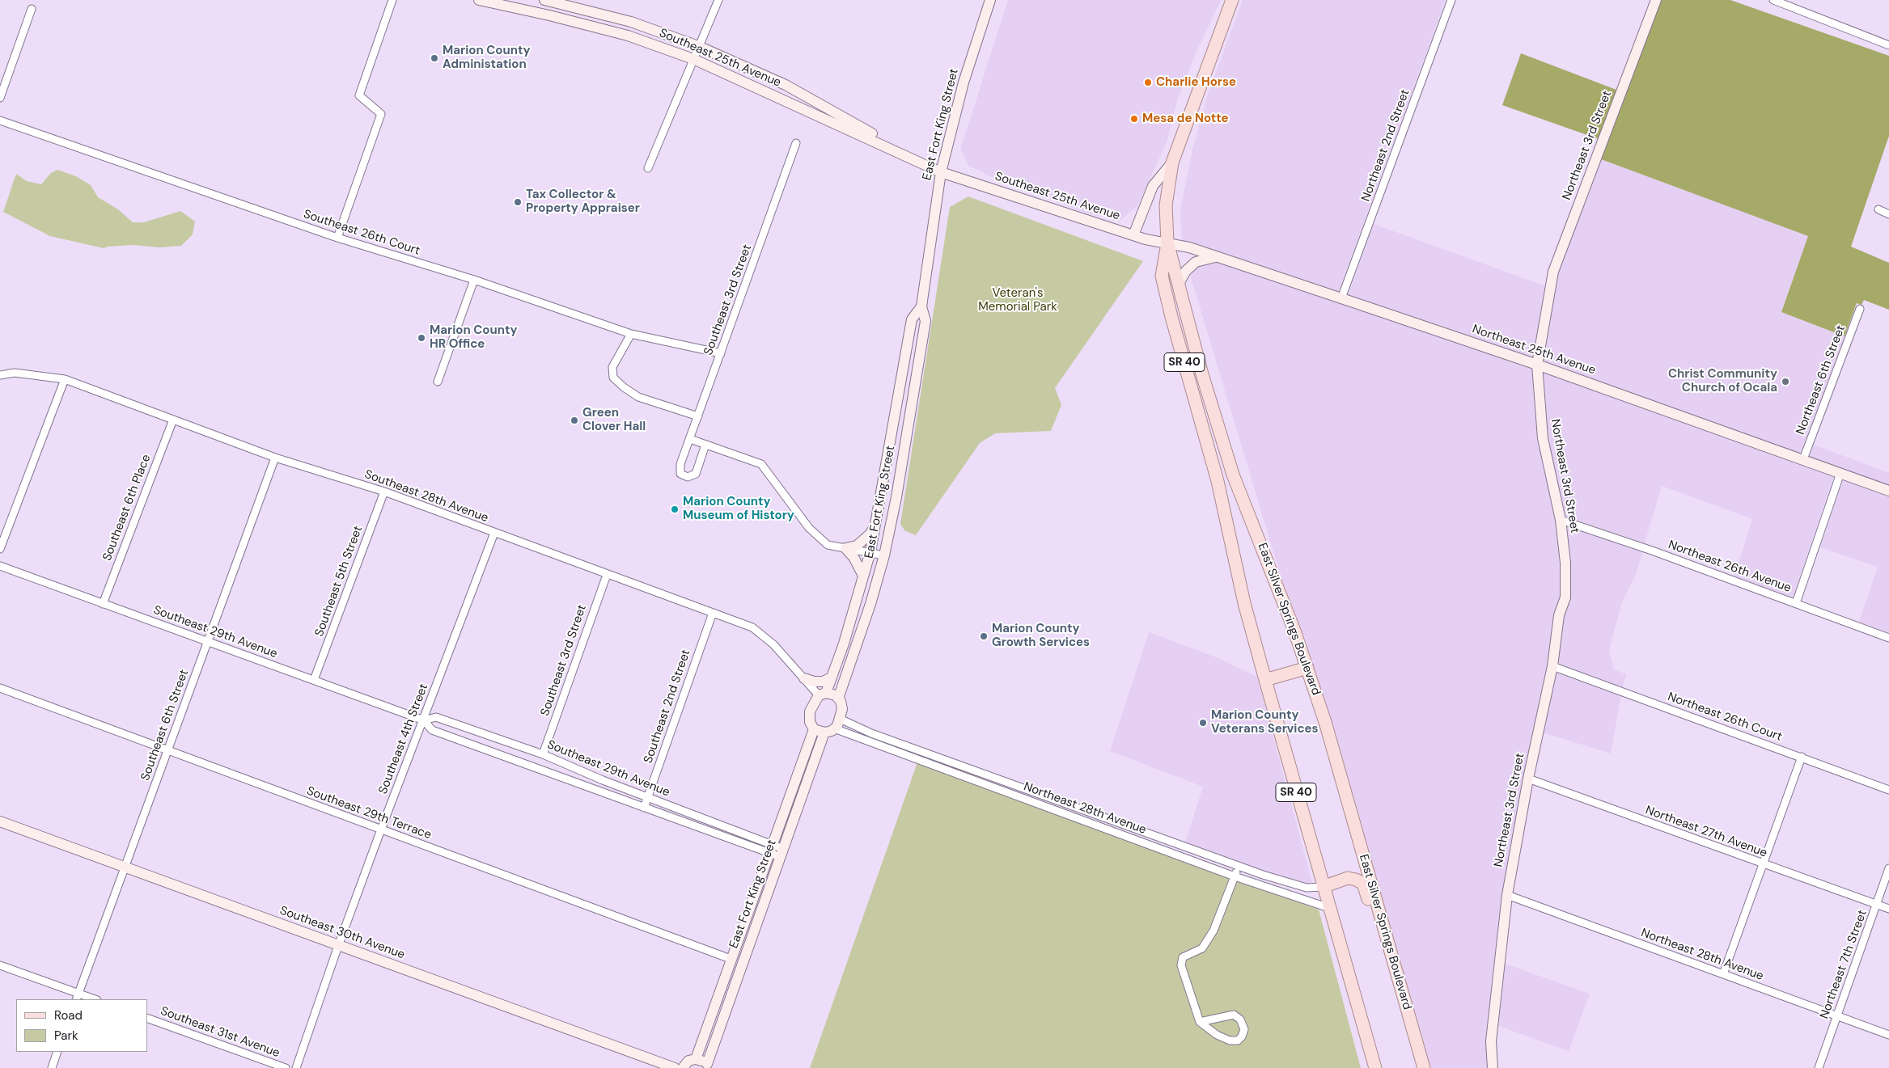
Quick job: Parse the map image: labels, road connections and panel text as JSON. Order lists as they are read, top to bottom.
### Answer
{
  "streets": {
    "main road": ["SR 40", "East Silver Springs Boulevard"],
    "street": [
      "Southeast 25th Avenue",
      "East Fort King Street",
      "Northeast 2nd Street",
      "Northeast 3rd Street",
      "Southeast 26th Court",
      "Southeast 3rd Street",
      "Northeast 25th Avenue",
      "Northeast 6th Street",
      "Southeast 28th Avenue",
      "Southeast 6th Place",
      "Northeast 26th Avenue",
      "Southeast 5th Street",
      "Southeast 29th Avenue",
      "Southeast 2nd Street",
      "Northeast 26th Court",
      "Southeast 6th Street",
      "Southeast 4th Street",
      "Northeast 28th Avenue",
      "Southeast 29th Terrace",
      "Northeast 27th Avenue",
      "Southeast 30th Avenue",
      "Northeast 7th Street",
      "Southeast 31st Avenue"
    ]
  },
  "crossings": [
    ["Southeast 25th Avenue", "East Fort King Street"],
    ["Southeast 25th Avenue", "Northeast 25th Avenue"],
    ["Southeast 25th Avenue", "East Silver Springs Boulevard"],
    ["East Fort King Street", "Southeast 28th Avenue"],
    ["East Fort King Street", "Southeast 29th Avenue"],
    ["East Fort King Street", "Northeast 28th Avenue"],
    ["East Fort King Street", "Southeast 29th Terrace"],
    ["Northeast 2nd Street", "Northeast 25th Avenue"],
    ["Northeast 3rd Street", "Northeast 25th Avenue"],
    ["Northeast 3rd Street", "Northeast 26th Avenue"],
    ["Northeast 3rd Street", "Northeast 26th Court"],
    ["Northeast 3rd Street", "Northeast 28th Avenue"],
    ["Northeast 3rd Street", "Northeast 27th Avenue"],
    ["Southeast 26th Court", "Southeast 3rd Street"],
    ["Southeast 3rd Street", "Southeast 28th Avenue"],
    ["Southeast 3rd Street", "Southeast 29th Avenue"],
    ["Northeast 25th Avenue", "Northeast 6th Street"],
    ["Northeast 25th Avenue", "East Silver Springs Boulevard"],
    ["Southeast 28th Avenue", "Southeast 6th Place"],
    ["Southeast 28th Avenue", "Southeast 5th Street"],
    ["Southeast 28th Avenue", "Southeast 2nd Street"],
    ["Southeast 28th Avenue", "Southeast 6th Street"],
    ["Southeast 28th Avenue", "Southeast 4th Street"],
    ["Southeast 28th Avenue", "Northeast 28th Avenue"],
    ["Southeast 6th Place", "Southeast 29th Avenue"],
    ["Southeast 5th Street", "Southeast 29th Avenue"],
    ["East Silver Springs Boulevard", "Northeast 28th Avenue"],
    ["Southeast 29th Avenue", "Southeast 2nd Street"],
    ["Southeast 29th Avenue", "Southeast 6th Street"],
    ["Southeast 29th Avenue", "Southeast 4th Street"],
    ["Southeast 6th Street", "Southeast 29th Terrace"],
    ["Southeast 6th Street", "Southeast 30th Avenue"],
    ["Southeast 4th Street", "Southeast 29th Terrace"],
    ["Southeast 4th Street", "Southeast 30th Avenue"],
    ["Northeast 28th Avenue", "Northeast 7th Street"],
    ["Northeast 27th Avenue", "Northeast 7th Street"]
  ],
  "parks": ["Veteran's Memorial Park"],
  "places": [
    "Marion County Administation",
    "Charlie Horse",
    "Mesa de Notte",
    "Tax Collector & Property Appraiser",
    "Marion County HR Office",
    "Christ Community Church of Ocala",
    "Green Clover Hall",
    "Marion County Museum of History",
    "Marion County Growth Services",
    "Marion County Veterans Services"
  ],
  "legend": ["Road", "Park"]
}
